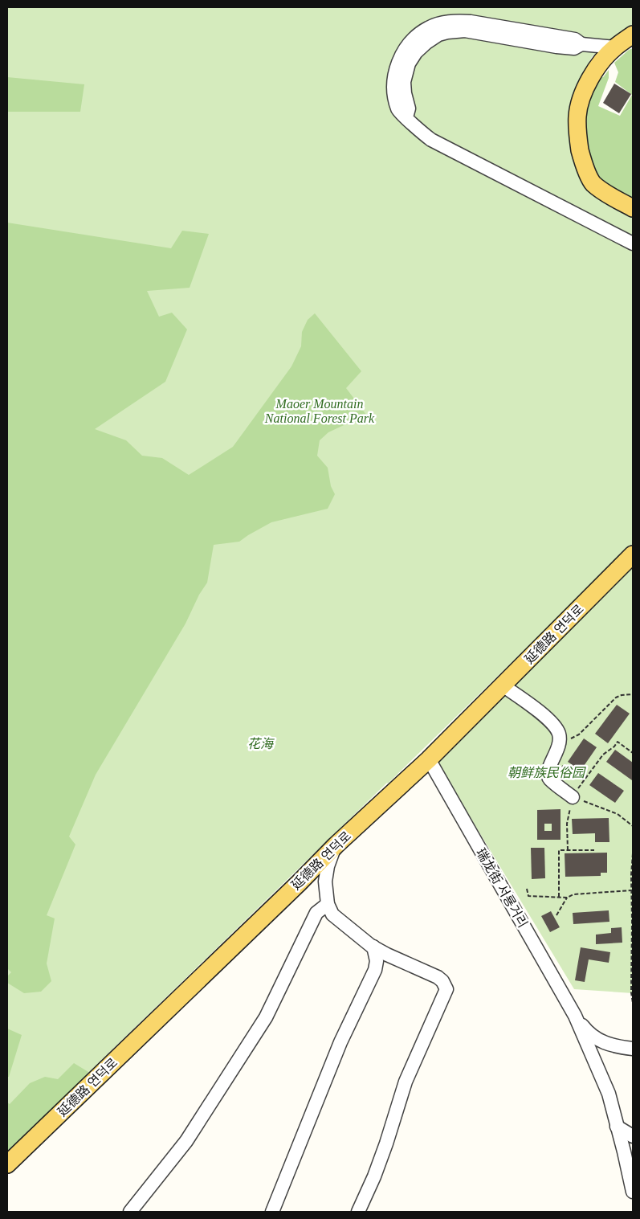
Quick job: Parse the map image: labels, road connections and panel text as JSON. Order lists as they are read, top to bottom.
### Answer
{
  "streets": {
    "main road": ["延德路 연덕로"],
    "street": ["瑞龙街 서룡거리"]
  },
  "crossings": [
    ["延德路 연덕로", "瑞龙街 서룡거리"]
  ],
  "parks": ["Maoer Mountain National Forest Park", "花海", "朝鲜族民俗园"]
}
